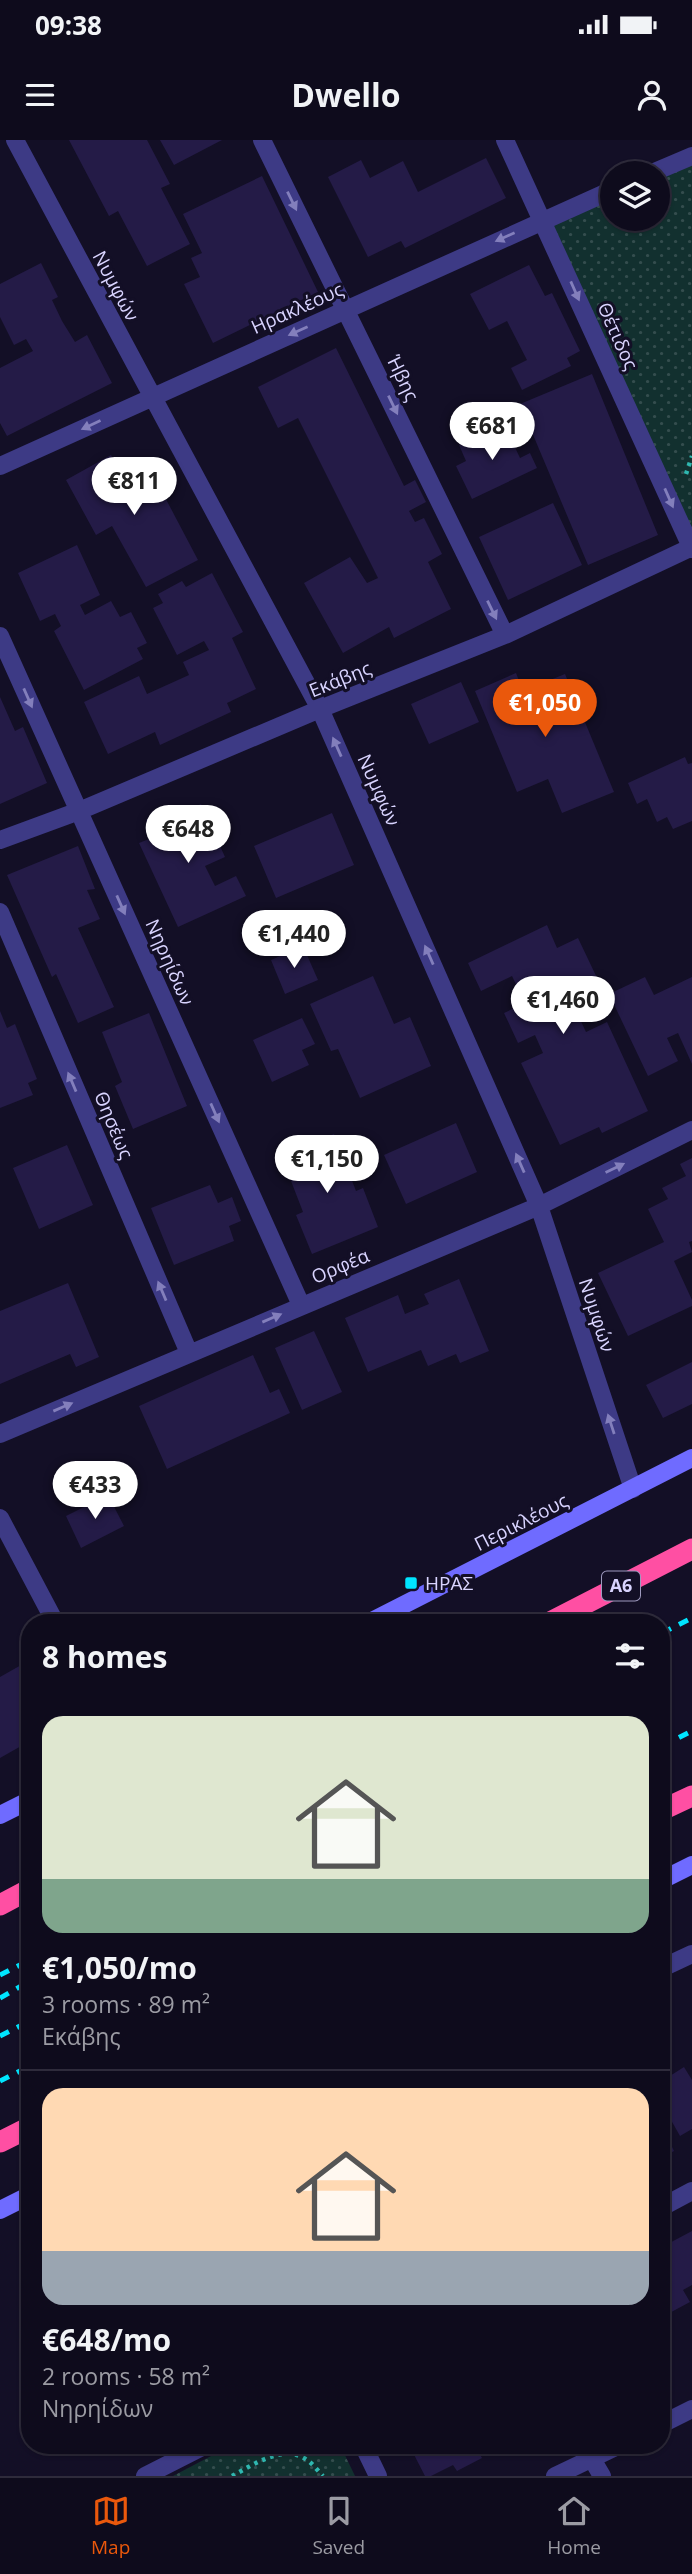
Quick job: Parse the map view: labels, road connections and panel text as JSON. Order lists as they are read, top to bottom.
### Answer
{
  "streets": {
    "highway": ["Α6"],
    "street": [
      "Νυμφών",
      "Ηρακλέους",
      "Θέτιδος",
      "Ήβης",
      "Εκάβης",
      "Νηρηίδων",
      "Θησέως",
      "Ορφέα",
      "Περικλέους"
    ]
  },
  "crossings": [
    ["Νυμφών", "Ηρακλέους"],
    ["Νυμφών", "Εκάβης"],
    ["Νυμφών", "Ορφέα"],
    ["Νυμφών", "Περικλέους"],
    ["Ηρακλέους", "Θέτιδος"],
    ["Ηρακλέους", "Ήβης"],
    ["Θέτιδος", "Εκάβης"],
    ["Ήβης", "Εκάβης"],
    ["Εκάβης", "Νηρηίδων"],
    ["Νηρηίδων", "Ορφέα"],
    ["Θησέως", "Ορφέα"]
  ],
  "one_way": [
    "Νυμφών",
    "Ηρακλέους",
    "Θέτιδος",
    "Ήβης",
    "Νηρηίδων",
    "Θησέως",
    "Ορφέα"
  ],
  "places": {
    "transit": ["ΗΡΑΣ"]
  },
  "page": {
    "status": "09:38",
    "header": "Dwello",
    "price": [
      "€681",
      "€811",
      "€1,050",
      "€648",
      "€1,440",
      "€1,460",
      "€1,150",
      "€433"
    ],
    "heading": "8 homes",
    "list": [
      {
        "name": "€1,050/mo",
        "note": "3 rooms · 89 m² · Εκάβης"
      },
      {
        "name": "€648/mo",
        "note": "2 rooms · 58 m² · Νηρηίδων"
      }
    ],
    "tabs": ["Map", "Saved", "Home"]
  }
}
